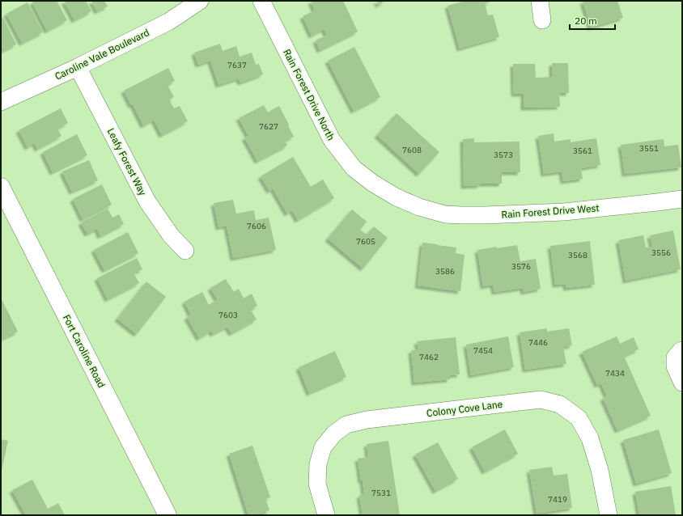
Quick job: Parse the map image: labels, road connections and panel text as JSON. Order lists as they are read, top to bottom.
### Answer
{
  "streets": {
    "street": [
      "Caroline Vale Boulevard",
      "Rain Forest Drive North",
      "Leafy Forest Way",
      "Rain Forest Drive West",
      "Fort Caroline Road",
      "Colony Cove Lane"
    ]
  },
  "crossings": [
    ["Caroline Vale Boulevard", "Leafy Forest Way"],
    ["Rain Forest Drive North", "Rain Forest Drive West"]
  ],
  "house_numbers": [
    "7637",
    "7627",
    "3551",
    "7608",
    "3561",
    "3573",
    "7606",
    "7605",
    "3556",
    "3568",
    "3576",
    "3586",
    "7603",
    "7446",
    "7454",
    "7462",
    "7434",
    "7531",
    "7419"
  ],
  "scale_bar": "20 m"
}
